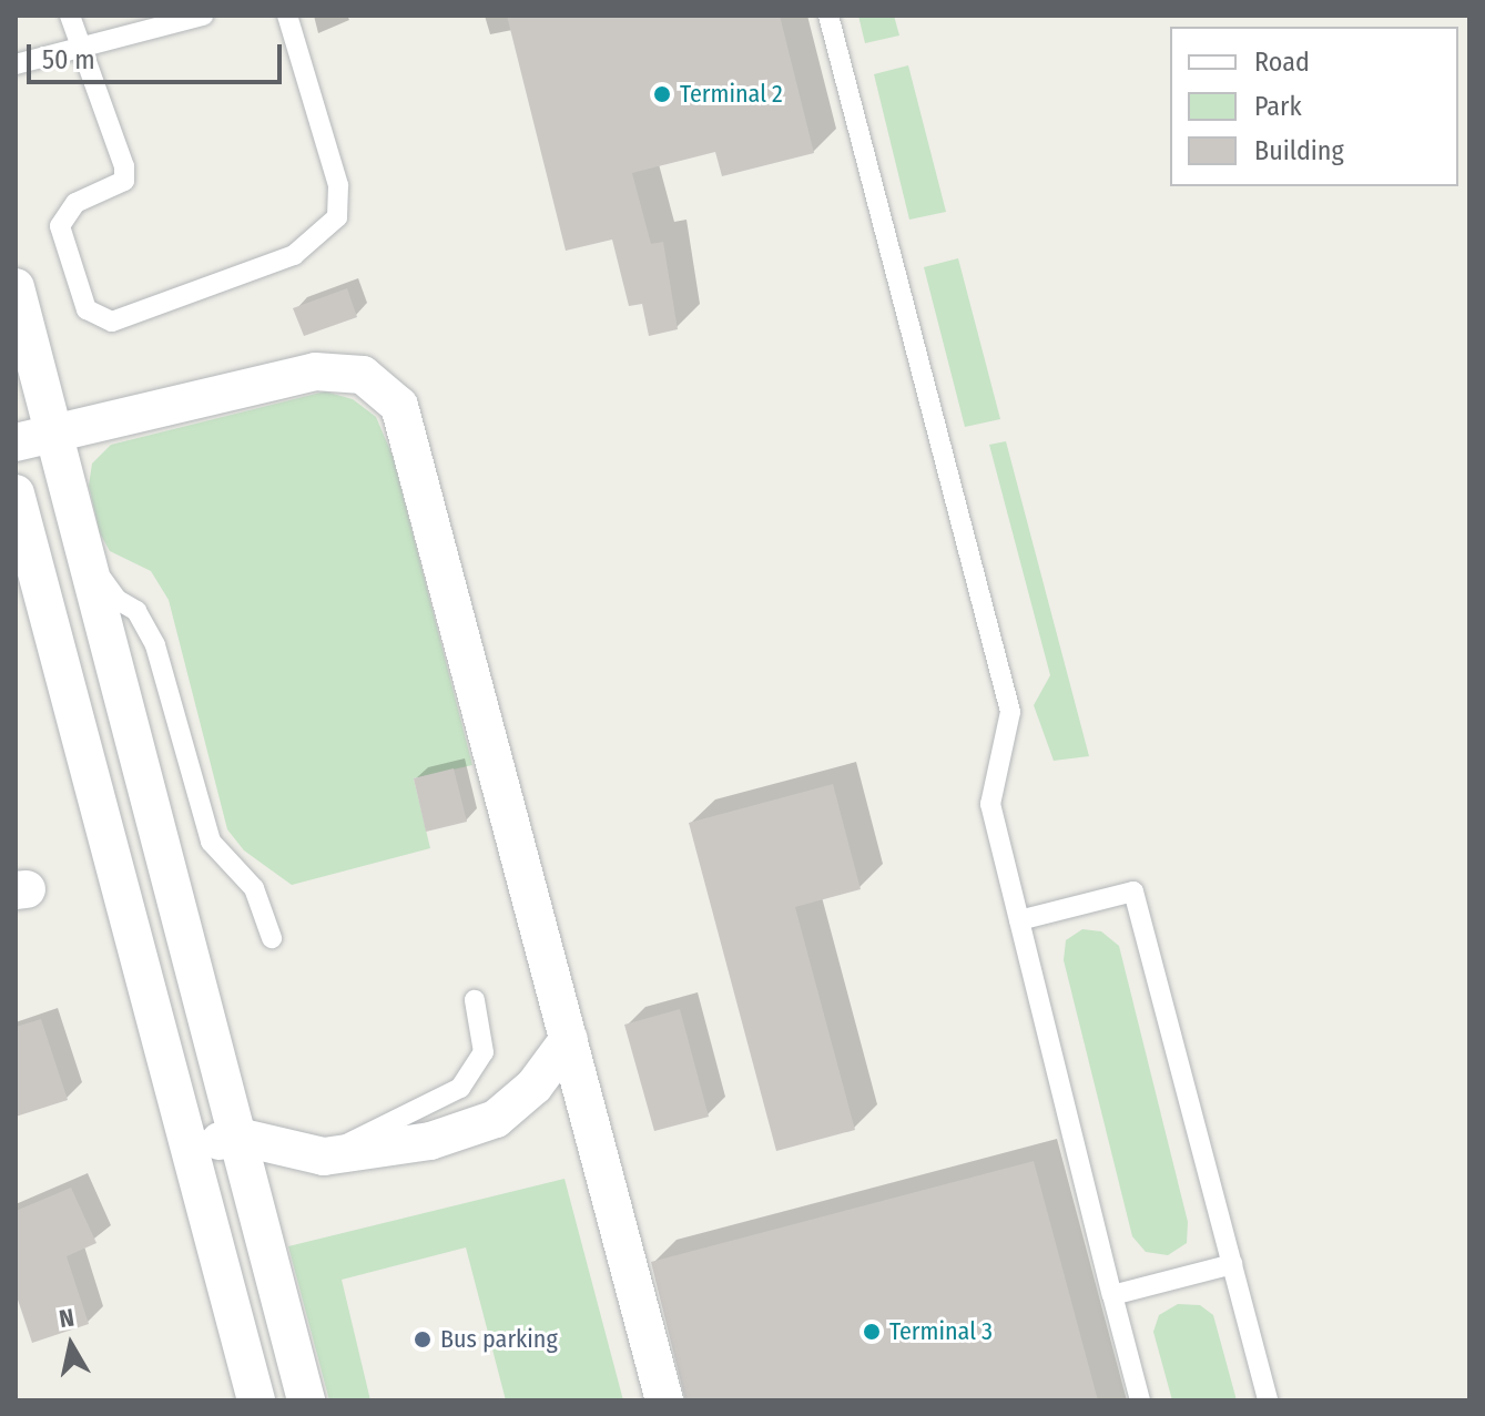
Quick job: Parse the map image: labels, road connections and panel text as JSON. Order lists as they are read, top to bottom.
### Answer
{
  "places": ["Terminal 2", "Terminal 3", "Bus parking"],
  "legend": ["Road", "Park", "Building"],
  "scale_bar": "50 m",
  "north": "top"
}
